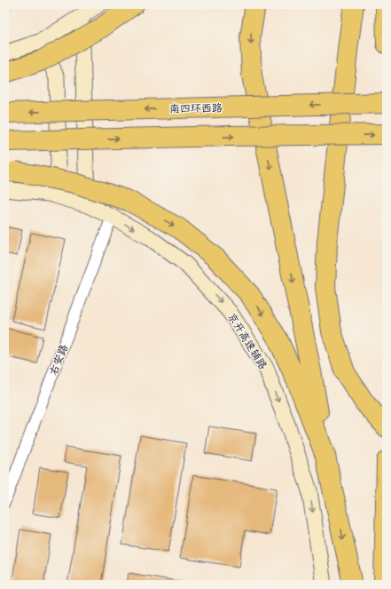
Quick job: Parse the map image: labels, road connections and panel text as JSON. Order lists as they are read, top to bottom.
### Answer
{
  "streets": {
    "highway": ["南四环西路"],
    "main road": ["京开高速辅路"],
    "street": ["右安路"]
  },
  "crossings": [
    ["京开高速辅路", "右安路"]
  ],
  "one_way": ["京开高速辅路"]
}
